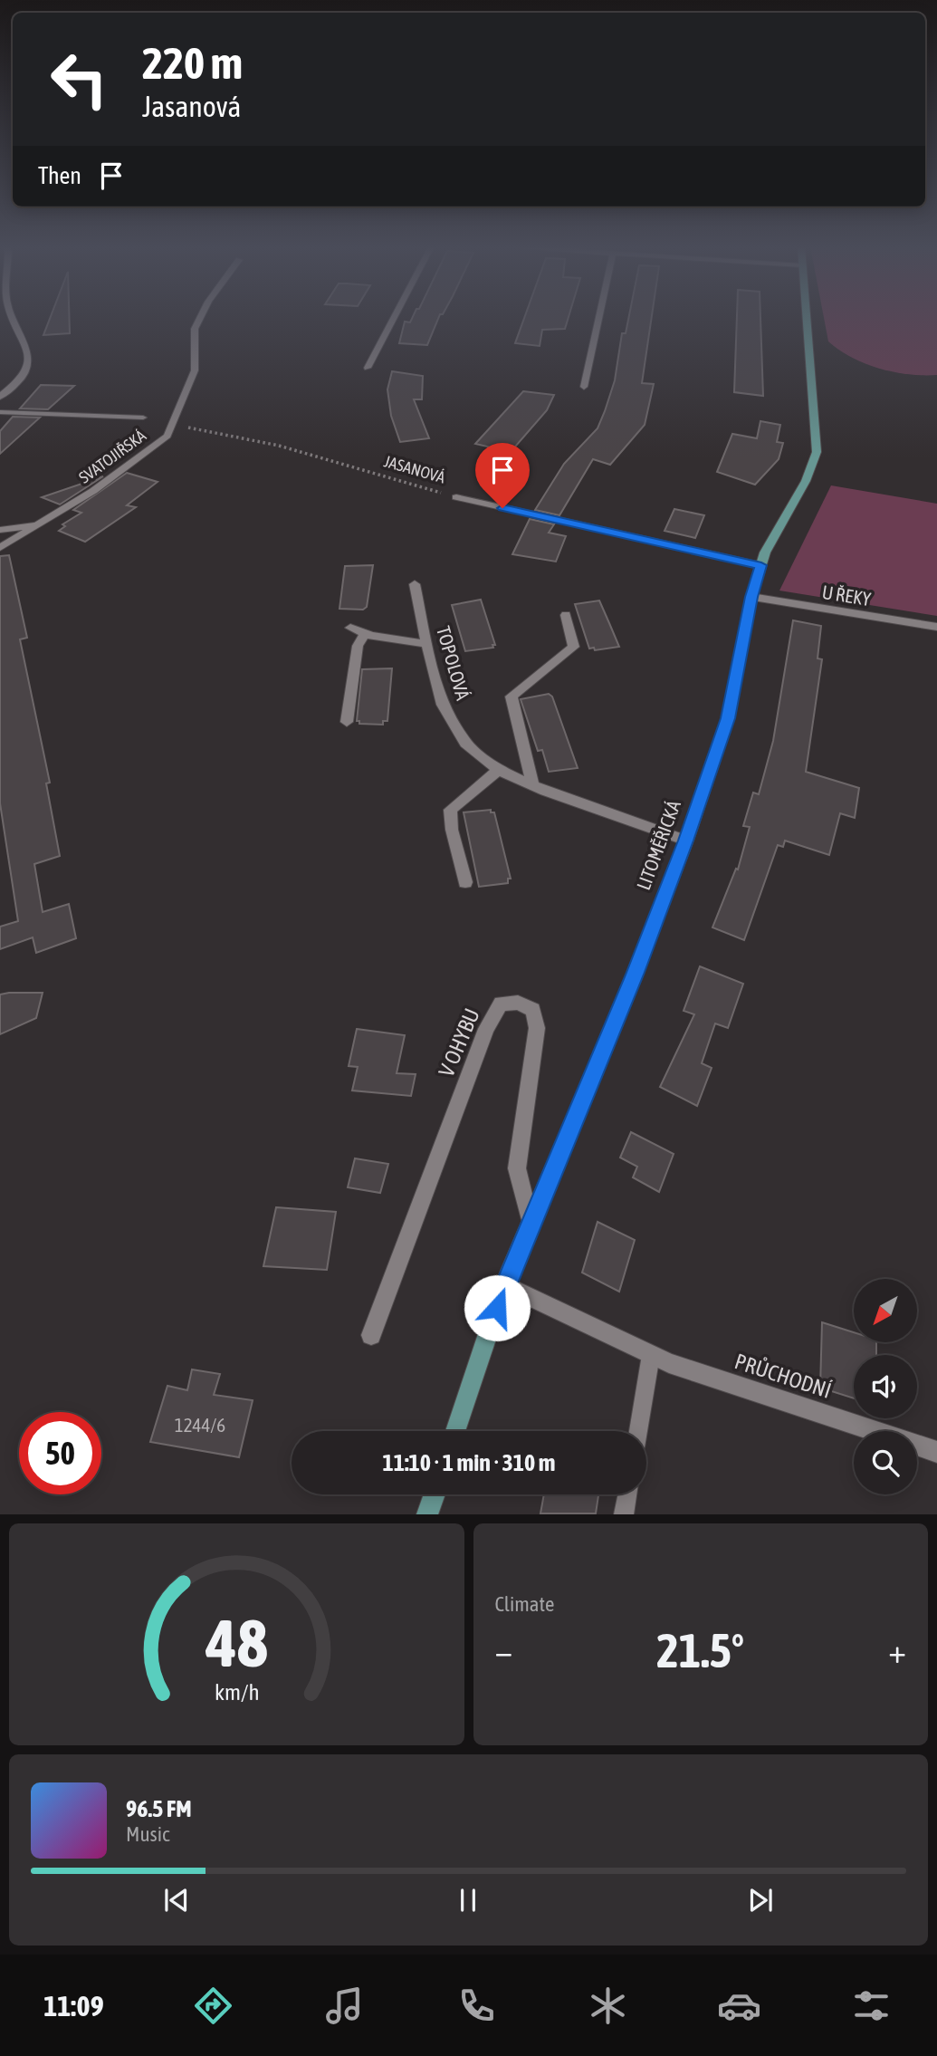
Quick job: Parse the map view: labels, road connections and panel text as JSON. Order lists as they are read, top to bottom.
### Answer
{
  "streets": {
    "main road": ["LITOMĚŘICKÁ"],
    "street": [
      "SVATOJIŘSKÁ",
      "JASANOVÁ",
      "U ŘEKY",
      "TOPOLOVÁ",
      "V OHYBU",
      "PRŮCHODNÍ"
    ]
  },
  "crossings": [
    ["SVATOJIŘSKÁ", "JASANOVÁ"],
    ["JASANOVÁ", "LITOMĚŘICKÁ"],
    ["U ŘEKY", "LITOMĚŘICKÁ"],
    ["TOPOLOVÁ", "LITOMĚŘICKÁ"],
    ["LITOMĚŘICKÁ", "V OHYBU"],
    ["LITOMĚŘICKÁ", "PRŮCHODNÍ"]
  ],
  "house_numbers": ["1244/6"],
  "north": "bottom left",
  "page": {
    "turn": ["220 m", "Jasanová"],
    "then": "Then",
    "limit": "50",
    "trip": "11:10 · 1 min · 310 m",
    "tile": "Climate",
    "heat": ["−", "21.5°", "+"],
    "song": ["96.5 FM", "Music"],
    "tabs": "11:09",
    "gauge": ["48", "km/h"]
  }
}
